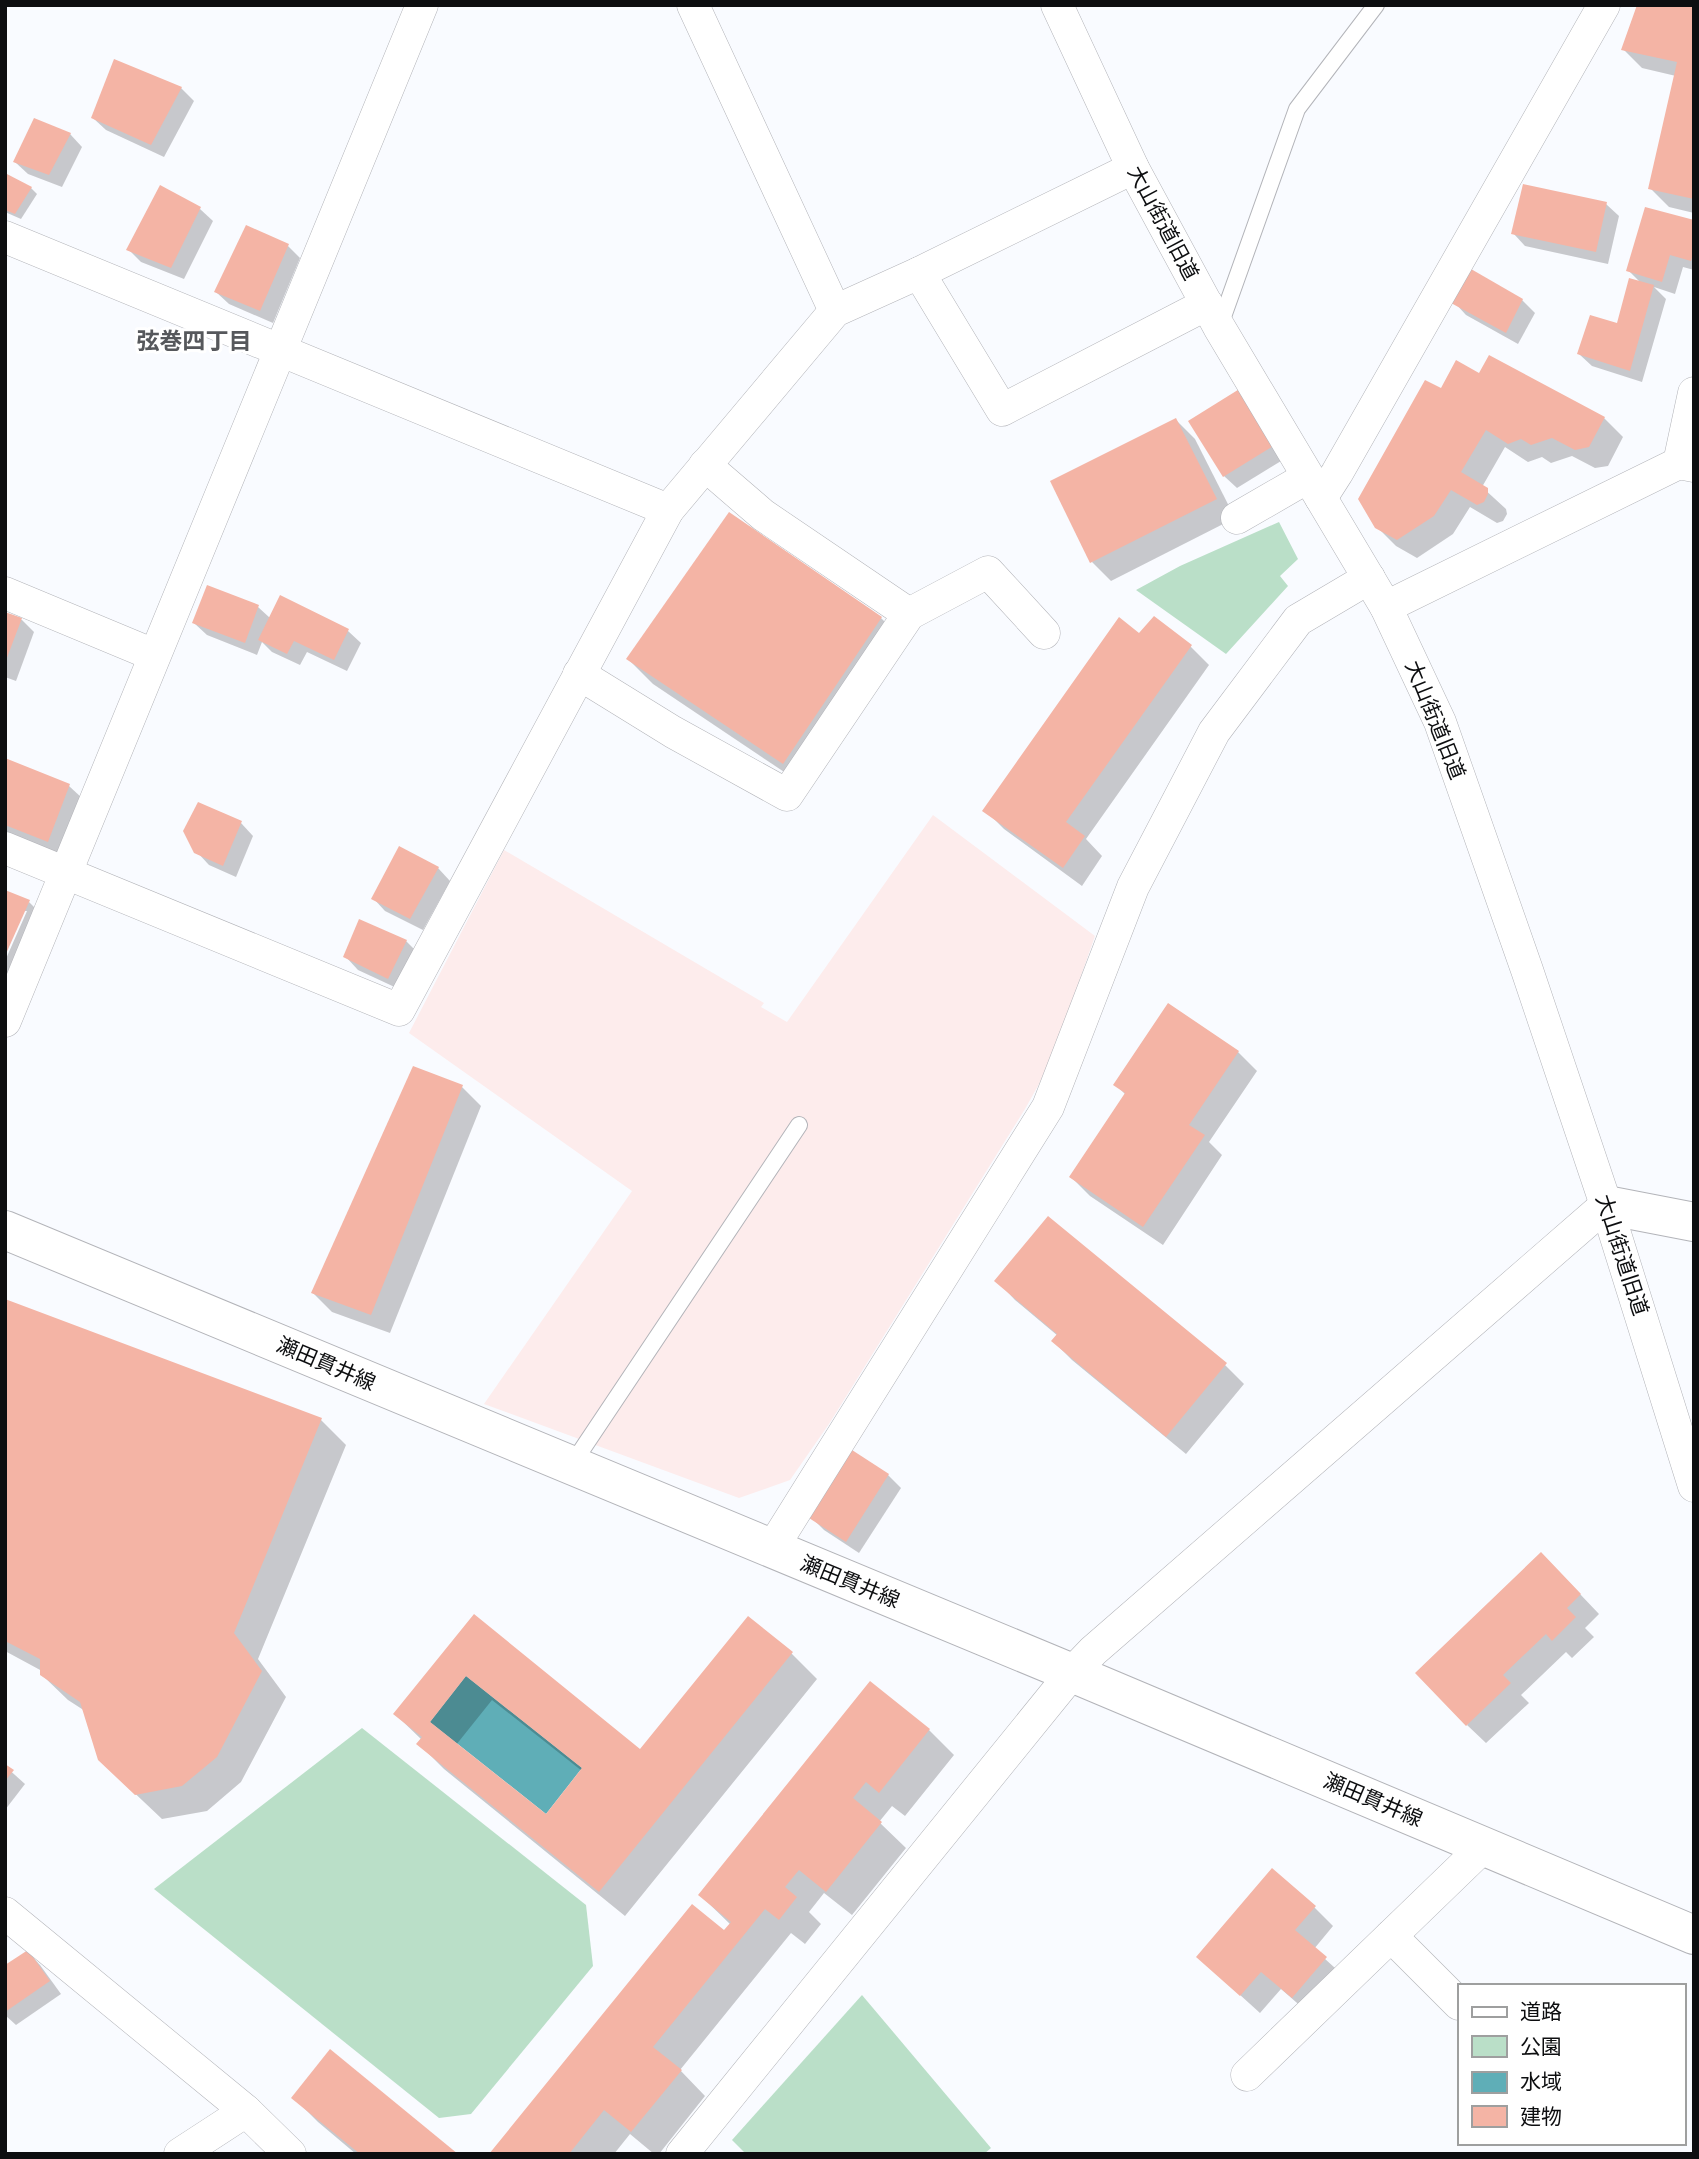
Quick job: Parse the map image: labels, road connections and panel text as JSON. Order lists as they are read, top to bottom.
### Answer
{
  "streets": {
    "main road": ["瀬田貫井線"],
    "street": ["大山街道旧道"]
  },
  "districts": ["弦巻四丁目"],
  "legend": [
    "道路",
    "公園",
    "水域",
    "建物"
  ]
}
